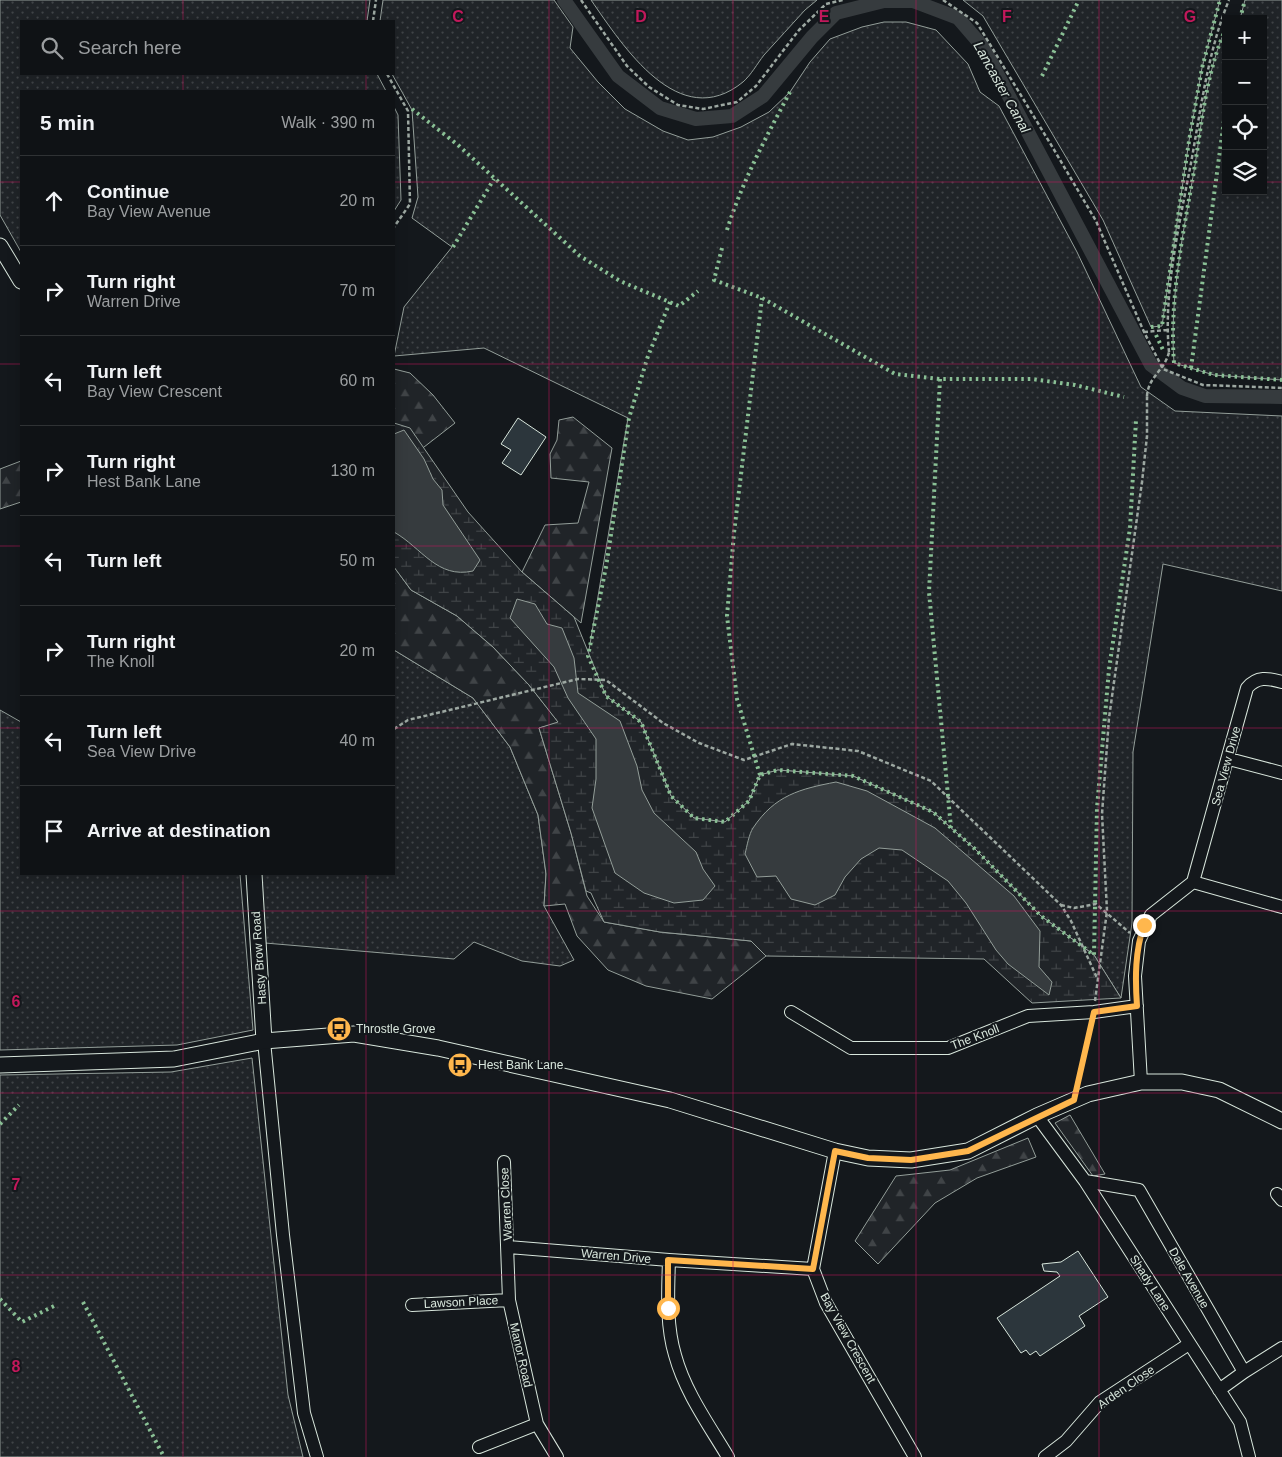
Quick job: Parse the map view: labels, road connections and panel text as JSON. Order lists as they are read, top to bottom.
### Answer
{
  "streets": {
    "street": [
      "Sea View Drive",
      "Hasty Brow Road",
      "The Knoll",
      "Warren Close",
      "Warren Drive",
      "Dale Avenue",
      "Shady Lane",
      "Lawson Place",
      "Bay View Crescent",
      "Manor Road",
      "Arden Close"
    ]
  },
  "crossings": [
    ["Warren Close", "Warren Drive"],
    ["Warren Close", "Manor Road"],
    ["Warren Drive", "Bay View Crescent"],
    ["Warren Drive", "Manor Road"],
    ["Dale Avenue", "Shady Lane"],
    ["Shady Lane", "Arden Close"],
    ["Lawson Place", "Manor Road"]
  ],
  "water": ["Lancaster Canal"],
  "places": {
    "bus stop": ["Throstle Grove", "Hest Bank Lane"]
  },
  "page": {
    "map_buttons": ["+", "−"],
    "search": "Search here",
    "heading": ["5 min", "Walk · 390 m"],
    "list": [
      ["Continue", "Bay View Avenue", "20 m"],
      ["Turn right", "Warren Drive", "70 m"],
      ["Turn left", "Bay View Crescent", "60 m"],
      ["Turn right", "Hest Bank Lane", "130 m"],
      ["Turn left", "50 m"],
      ["Turn right", "The Knoll", "20 m"],
      ["Turn left", "Sea View Drive", "40 m"],
      "Arrive at destination"
    ]
  },
  "grid": {
    "columns": [
      "C",
      "D",
      "E",
      "F",
      "G"
    ],
    "rows": ["6", "7", "8"]
  }
}
